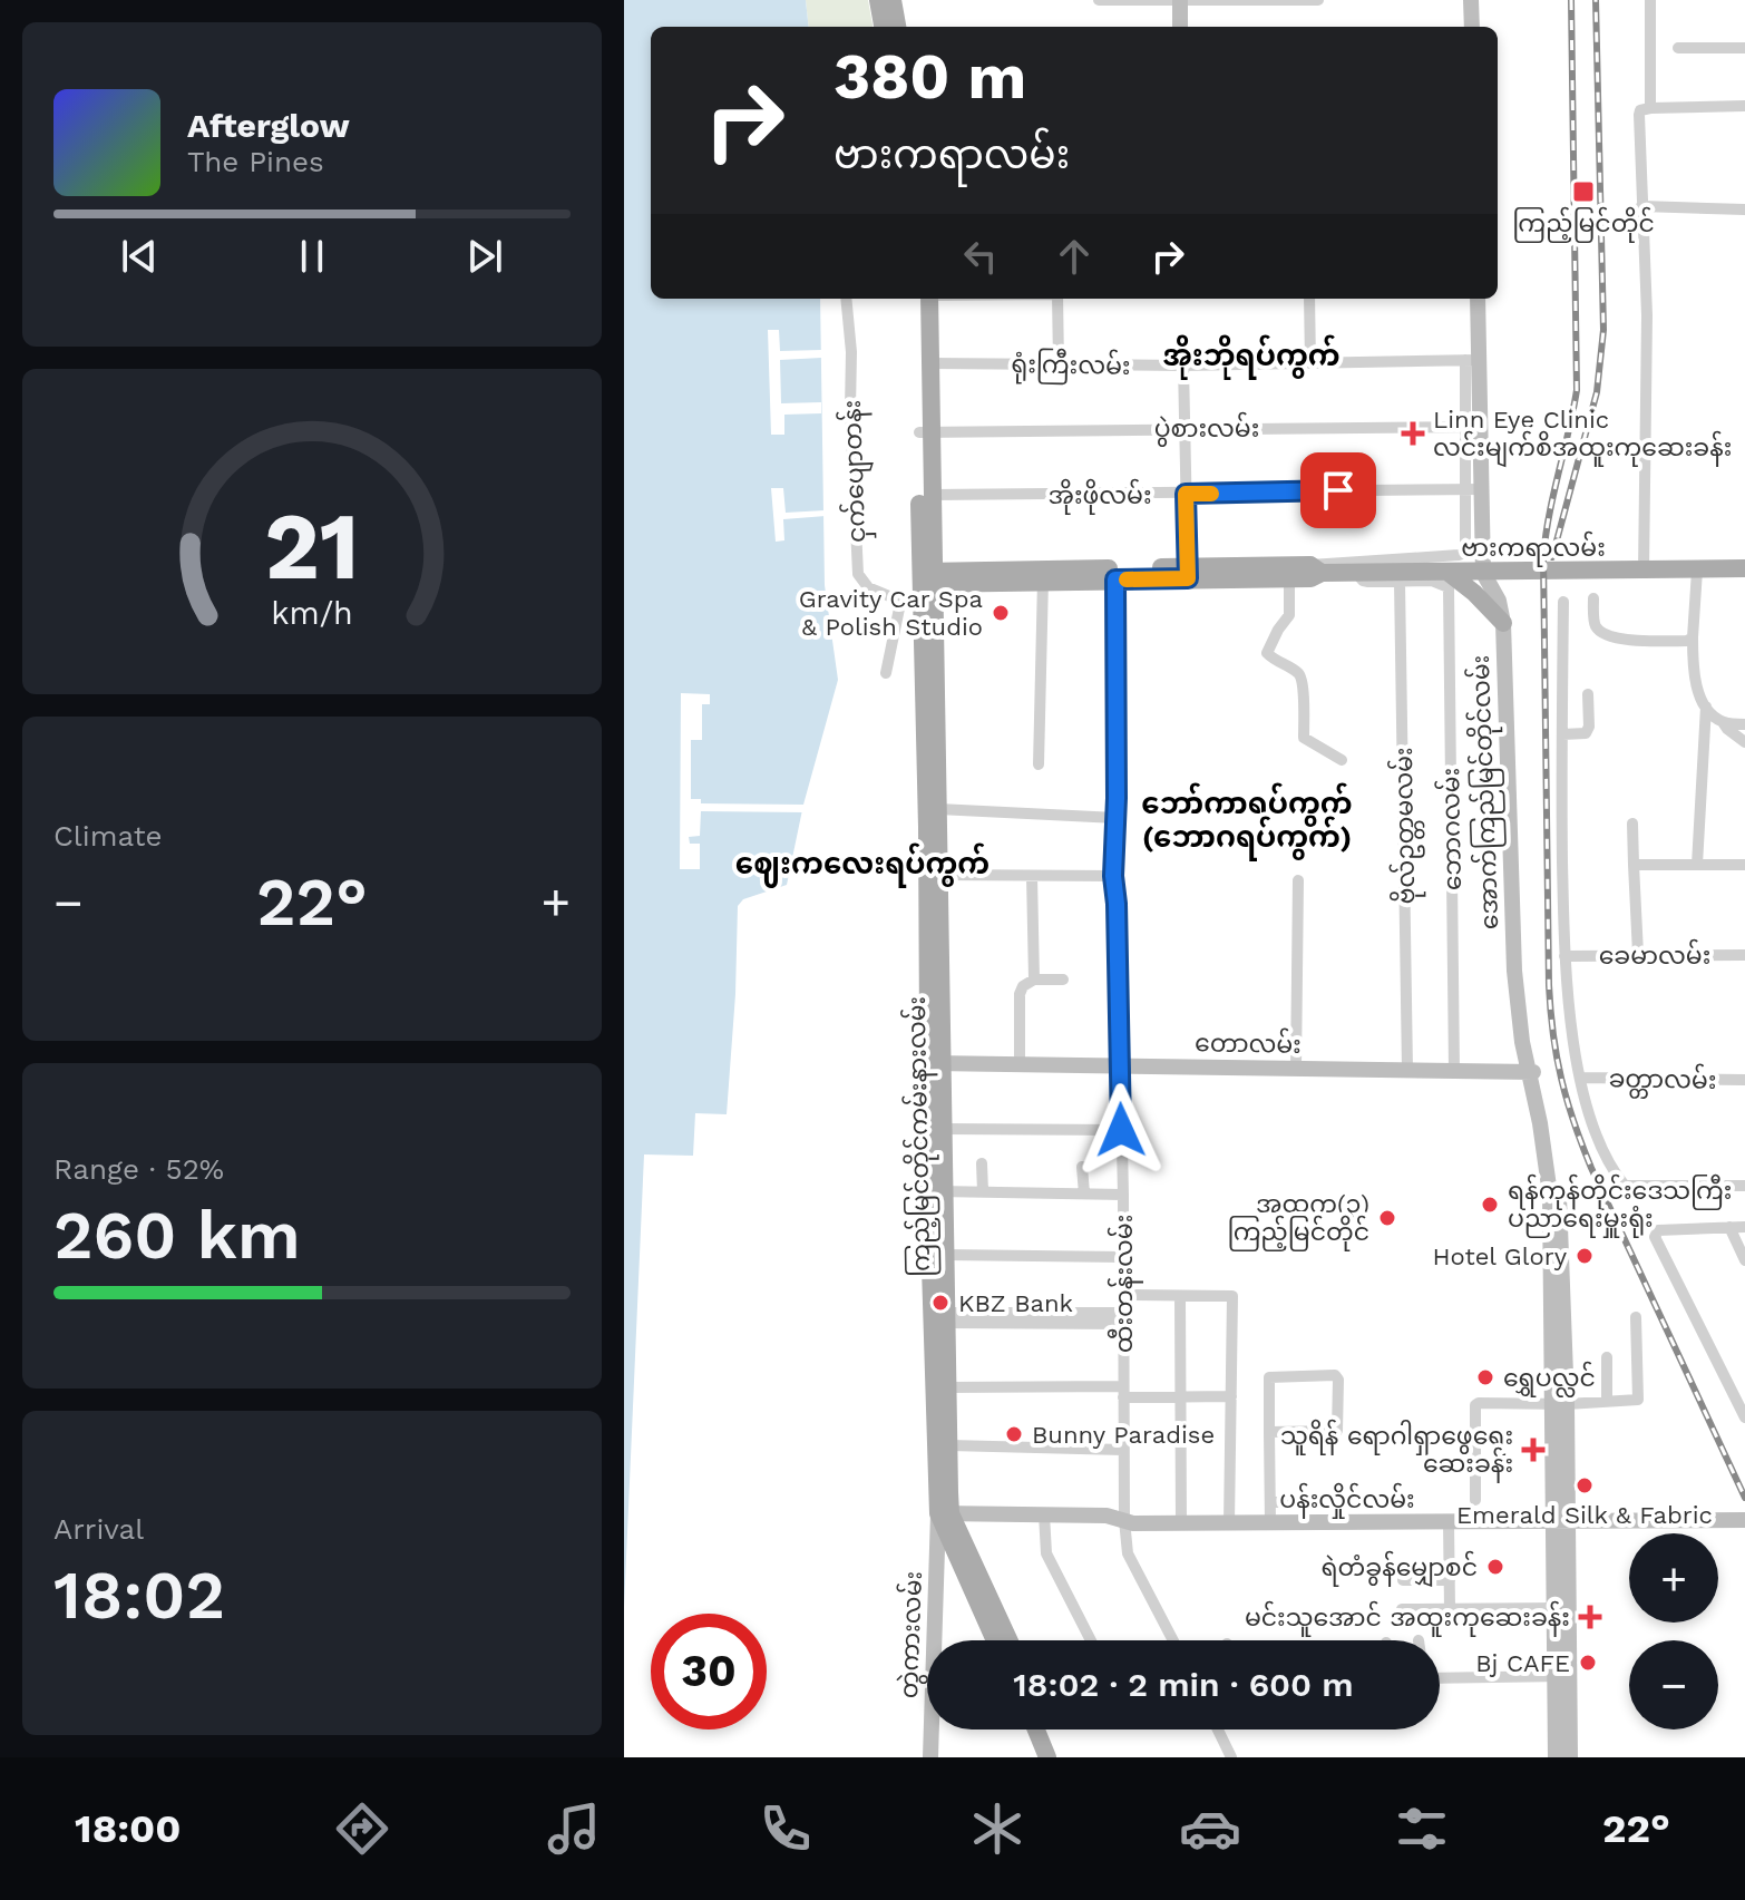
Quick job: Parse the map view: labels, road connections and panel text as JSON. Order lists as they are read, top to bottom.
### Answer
{
  "streets": {
    "main road": [
      "ဗားကရာလမ်း",
      "အောက်ကြည်မြင်တိုင်လမ်း",
      "တောလမ်း",
      "ကြည့်မြင်တိုင်ကမ်းနားလမ်း",
      "ပန်းလှိုင်လမ်း",
      "တွဲကားလမ်း"
    ],
    "street": [
      "ရုံးကြီးလမ်း",
      "ပွဲစားလမ်း",
      "ငှက်ပျောတန်း",
      "အိုးဖိုလမ်း",
      "ဗိုလ်ဥတ္တမလမ်း",
      "ဘောဂလမ်း",
      "ခေမာလမ်း",
      "ခတ္တာလမ်း",
      "ထီးတန်းလမ်း"
    ]
  },
  "crossings": [
    ["ငှက်ပျောတန်း", "ဗားကရာလမ်း"],
    ["ဗားကရာလမ်း", "အောက်ကြည်မြင်တိုင်လမ်း"],
    ["ဗားကရာလမ်း", "ဘောဂလမ်း"],
    ["ဗားကရာလမ်း", "ထီးတန်းလမ်း"],
    ["အောက်ကြည်မြင်တိုင်လမ်း", "တောလမ်း"],
    ["အောက်ကြည်မြင်တိုင်လမ်း", "ပန်းလှိုင်လမ်း"],
    ["ဗိုလ်ဥတ္တမလမ်း", "တောလမ်း"],
    ["ဘောဂလမ်း", "တောလမ်း"],
    ["တောလမ်း", "ကြည့်မြင်တိုင်ကမ်းနားလမ်း"],
    ["တောလမ်း", "ထီးတန်းလမ်း"],
    ["ကြည့်မြင်တိုင်ကမ်းနားလမ်း", "ပန်းလှိုင်လမ်း"],
    ["ကြည့်မြင်တိုင်ကမ်းနားလမ်း", "တွဲကားလမ်း"],
    ["ထီးတန်းလမ်း", "ပန်းလှိုင်လမ်း"],
    ["ပန်းလှိုင်လမ်း", "တွဲကားလမ်း"]
  ],
  "districts": ["အိုးဘိုရပ်ကွက်", "ဘော်ကာရပ်ကွက် (ဘောဂရပ်ကွက်)", "ဈေးကလေးရပ်ကွက်"],
  "places": {
    "transit": ["ကြည့်မြင်တိုင်"],
    "health": ["Linn Eye Clinic လင်းမျက်စိအထူးကုဆေးခန်း", "သူရိန် ရောဂါရှာဖွေရေး ဆေးခန်း", "မင်းသူအောင် အထူးကုဆေးခန်း"],
    "other": [
      "Gravity Car Spa & Polish Studio",
      "ရန်ကုန်တိုင်းဒေသကြီး ပညာရေးမှူးရုံး",
      "အထက(၃) ကြည့်မြင်တိုင်",
      "Hotel Glory",
      "KBZ Bank",
      "ရွှေပလ္လင်",
      "Bunny Paradise",
      "Emerald Silk & Fabric",
      "ရဲတံခွန်မျှောစင်",
      "Bj CAFE"
    ]
  },
  "page": {
    "turn": ["380 m", "ဗားကရာလမ်း"],
    "song": ["Afterglow", "The Pines"],
    "tile": [
      "Climate",
      ["Range · 52%", "260 km"],
      ["Arrival", "18:02"]
    ],
    "heat": ["−", "22°", "+"],
    "map_buttons": ["+", "−"],
    "limit": "30",
    "trip": "18:02 · 2 min · 600 m",
    "tabs": ["18:00", "22°"],
    "gauge": ["21", "km/h"]
  }
}
